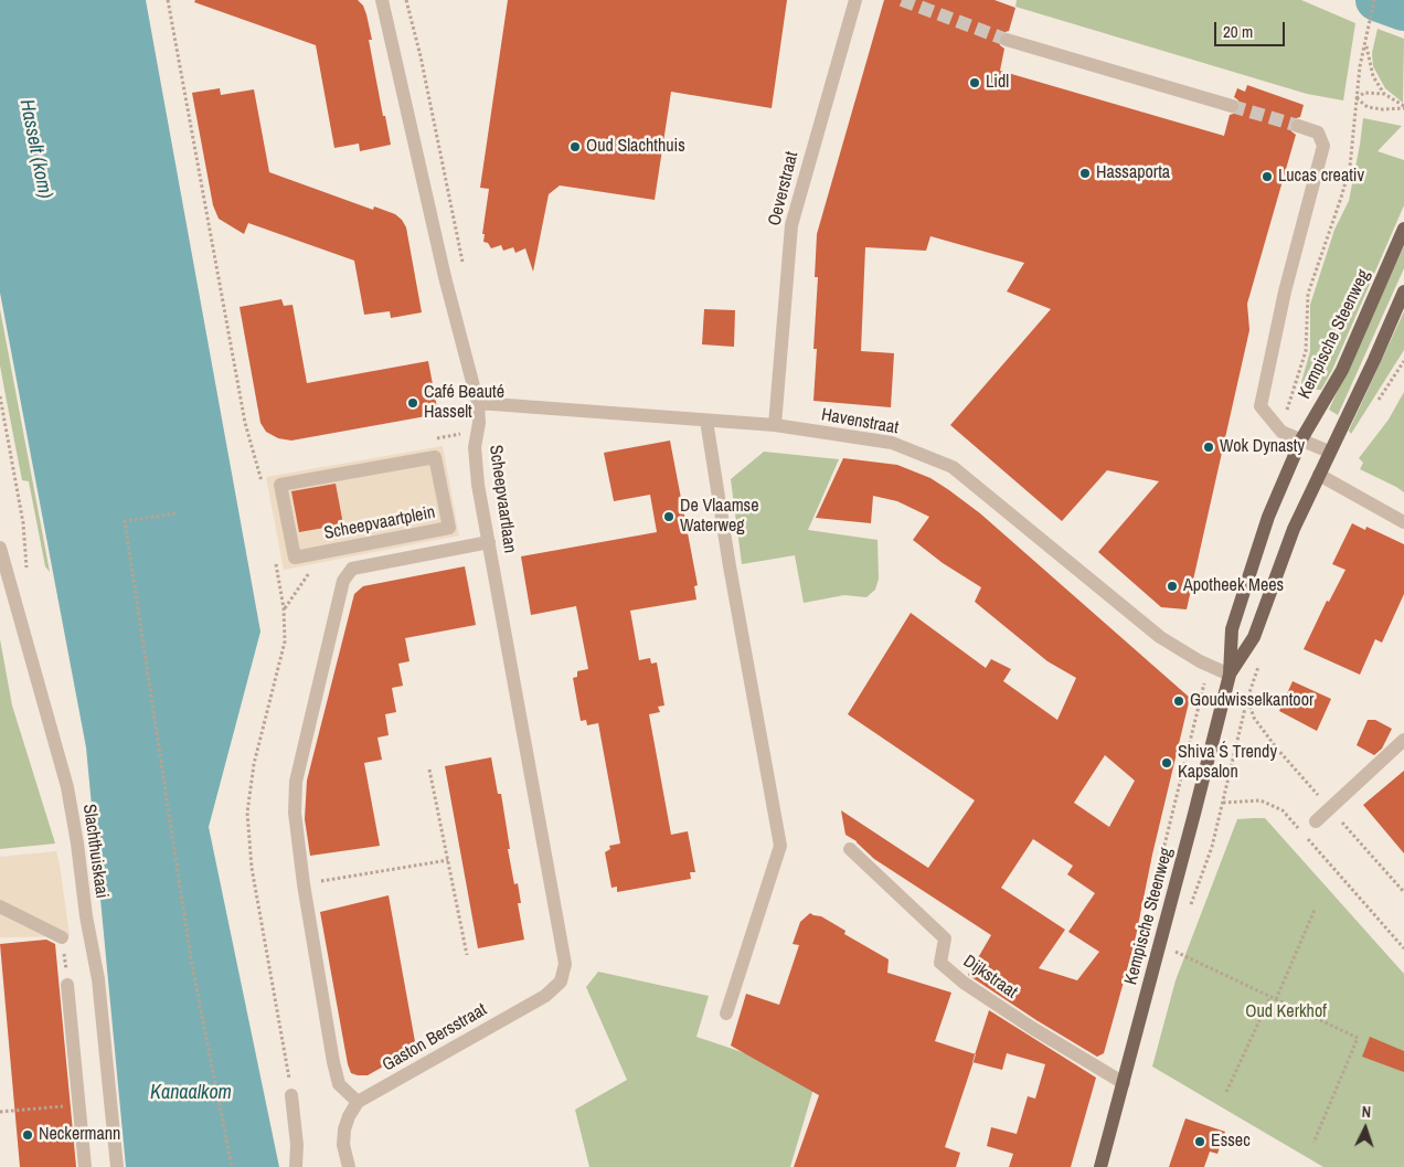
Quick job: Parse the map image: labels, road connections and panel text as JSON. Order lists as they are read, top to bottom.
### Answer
{
  "streets": {
    "main road": ["Kempische Steenweg"],
    "street": [
      "Oeverstraat",
      "Havenstraat",
      "Scheepvaartlaan",
      "Scheepvaartplein",
      "Slachthuiskaai",
      "Dijkstraat",
      "Gaston Bersstraat"
    ]
  },
  "crossings": [
    ["Oeverstraat", "Havenstraat"],
    ["Kempische Steenweg", "Havenstraat"],
    ["Kempische Steenweg", "Dijkstraat"],
    ["Havenstraat", "Scheepvaartlaan"],
    ["Scheepvaartlaan", "Gaston Bersstraat"]
  ],
  "water": ["Hasselt (kom)", "Kanaalkom"],
  "parks": ["Oud Kerkhof"],
  "places": [
    "Lidl",
    "Oud Slachthuis",
    "Hassaporta",
    "Lucas creativ",
    "Café Beauté Hasselt",
    "Wok Dynasty",
    "De Vlaamse Waterweg",
    "Apotheek Mees",
    "Goudwisselkantoor",
    "Shiva Ś Trendy Kapsalon",
    "Neckermann",
    "Essec"
  ],
  "scale_bar": "20 m",
  "north": "top"
}
